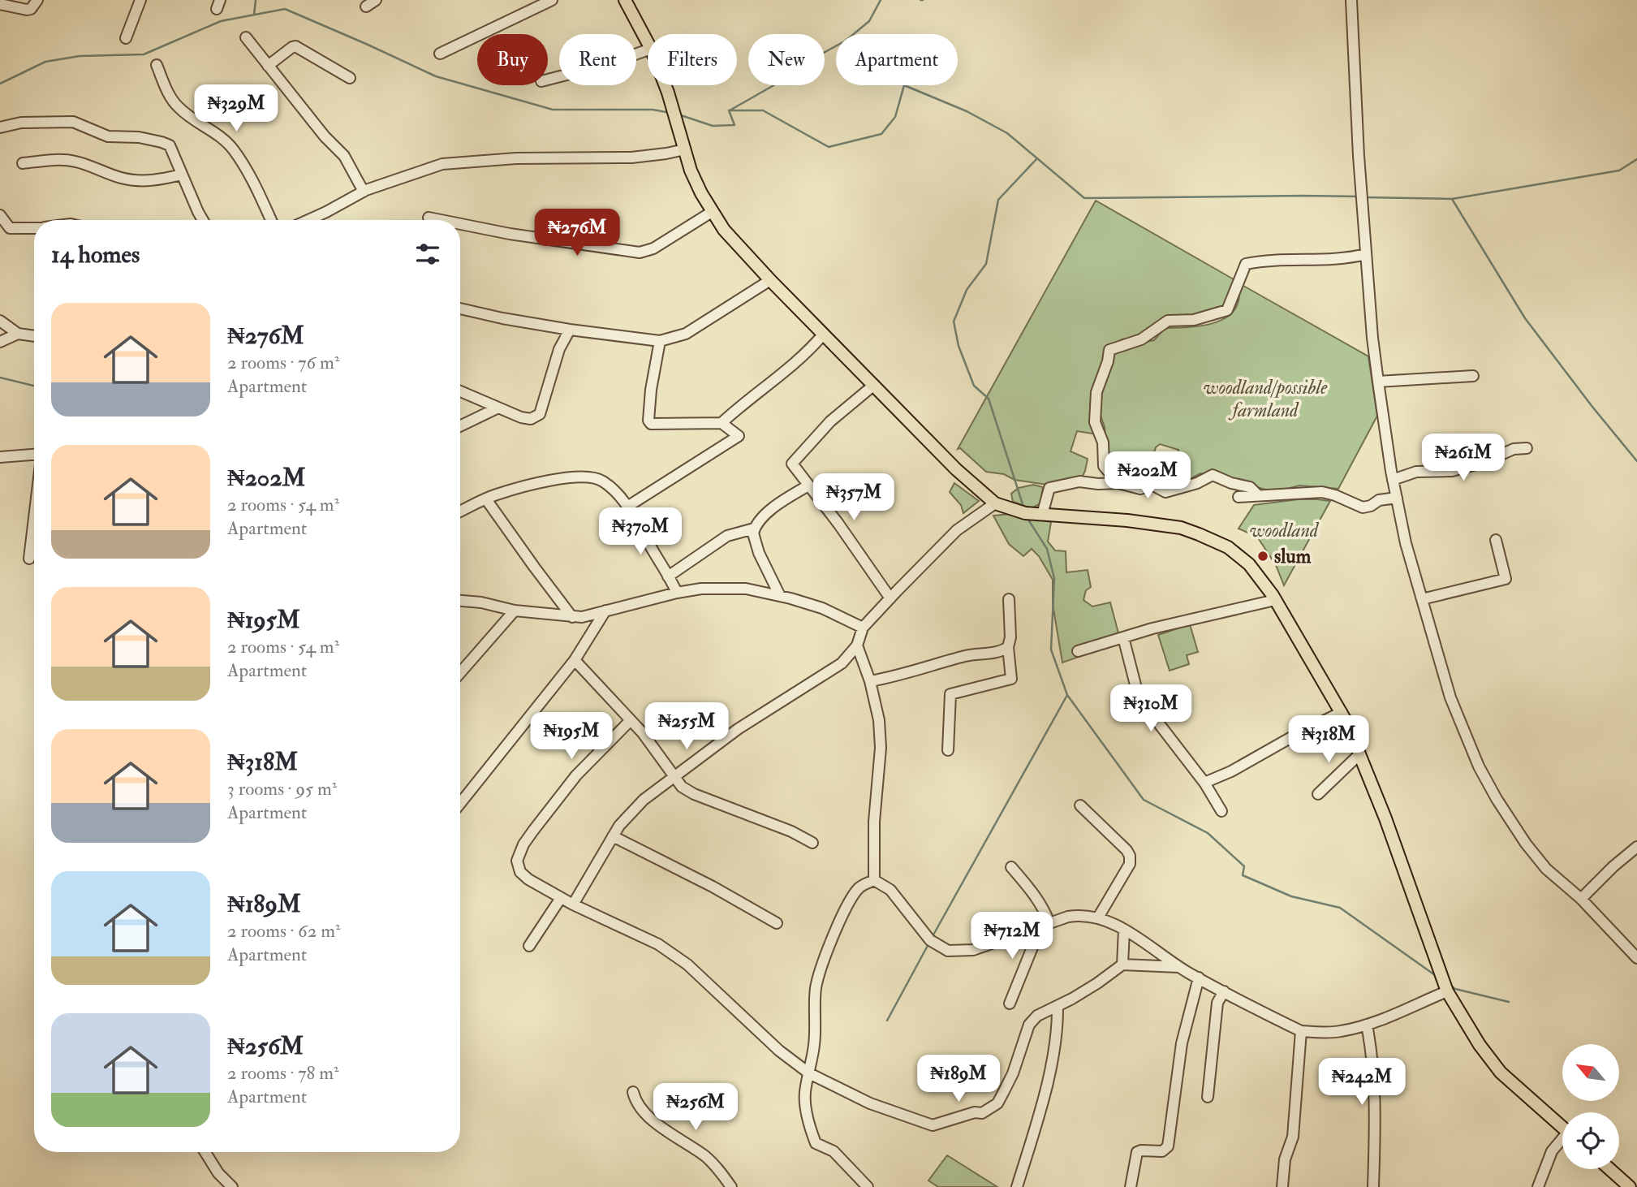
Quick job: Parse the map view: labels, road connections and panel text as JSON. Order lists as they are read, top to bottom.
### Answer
{
  "parks": ["woodland/possible farmland", "woodland"],
  "places": ["slum"],
  "north": "top left",
  "page": {
    "chip": [
      "Buy",
      "Rent",
      "Filters",
      "New",
      "Apartment"
    ],
    "price": [
      "₦329M",
      "₦276M",
      "₦261M",
      "₦202M",
      "₦357M",
      "₦370M",
      "₦310M",
      "₦255M",
      "₦195M",
      "₦318M",
      "₦712M",
      "₦189M",
      "₦242M",
      "₦256M"
    ],
    "heading": "14 homes",
    "list": [
      {
        "name": "₦276M",
        "note": "2 rooms · 76 m² · Apartment"
      },
      {
        "name": "₦202M",
        "note": "2 rooms · 54 m² · Apartment"
      },
      {
        "name": "₦195M",
        "note": "2 rooms · 54 m² · Apartment"
      },
      {
        "name": "₦318M",
        "note": "3 rooms · 95 m² · Apartment"
      },
      {
        "name": "₦189M",
        "note": "2 rooms · 62 m² · Apartment"
      },
      {
        "name": "₦256M",
        "note": "2 rooms · 78 m² · Apartment"
      }
    ]
  }
}
